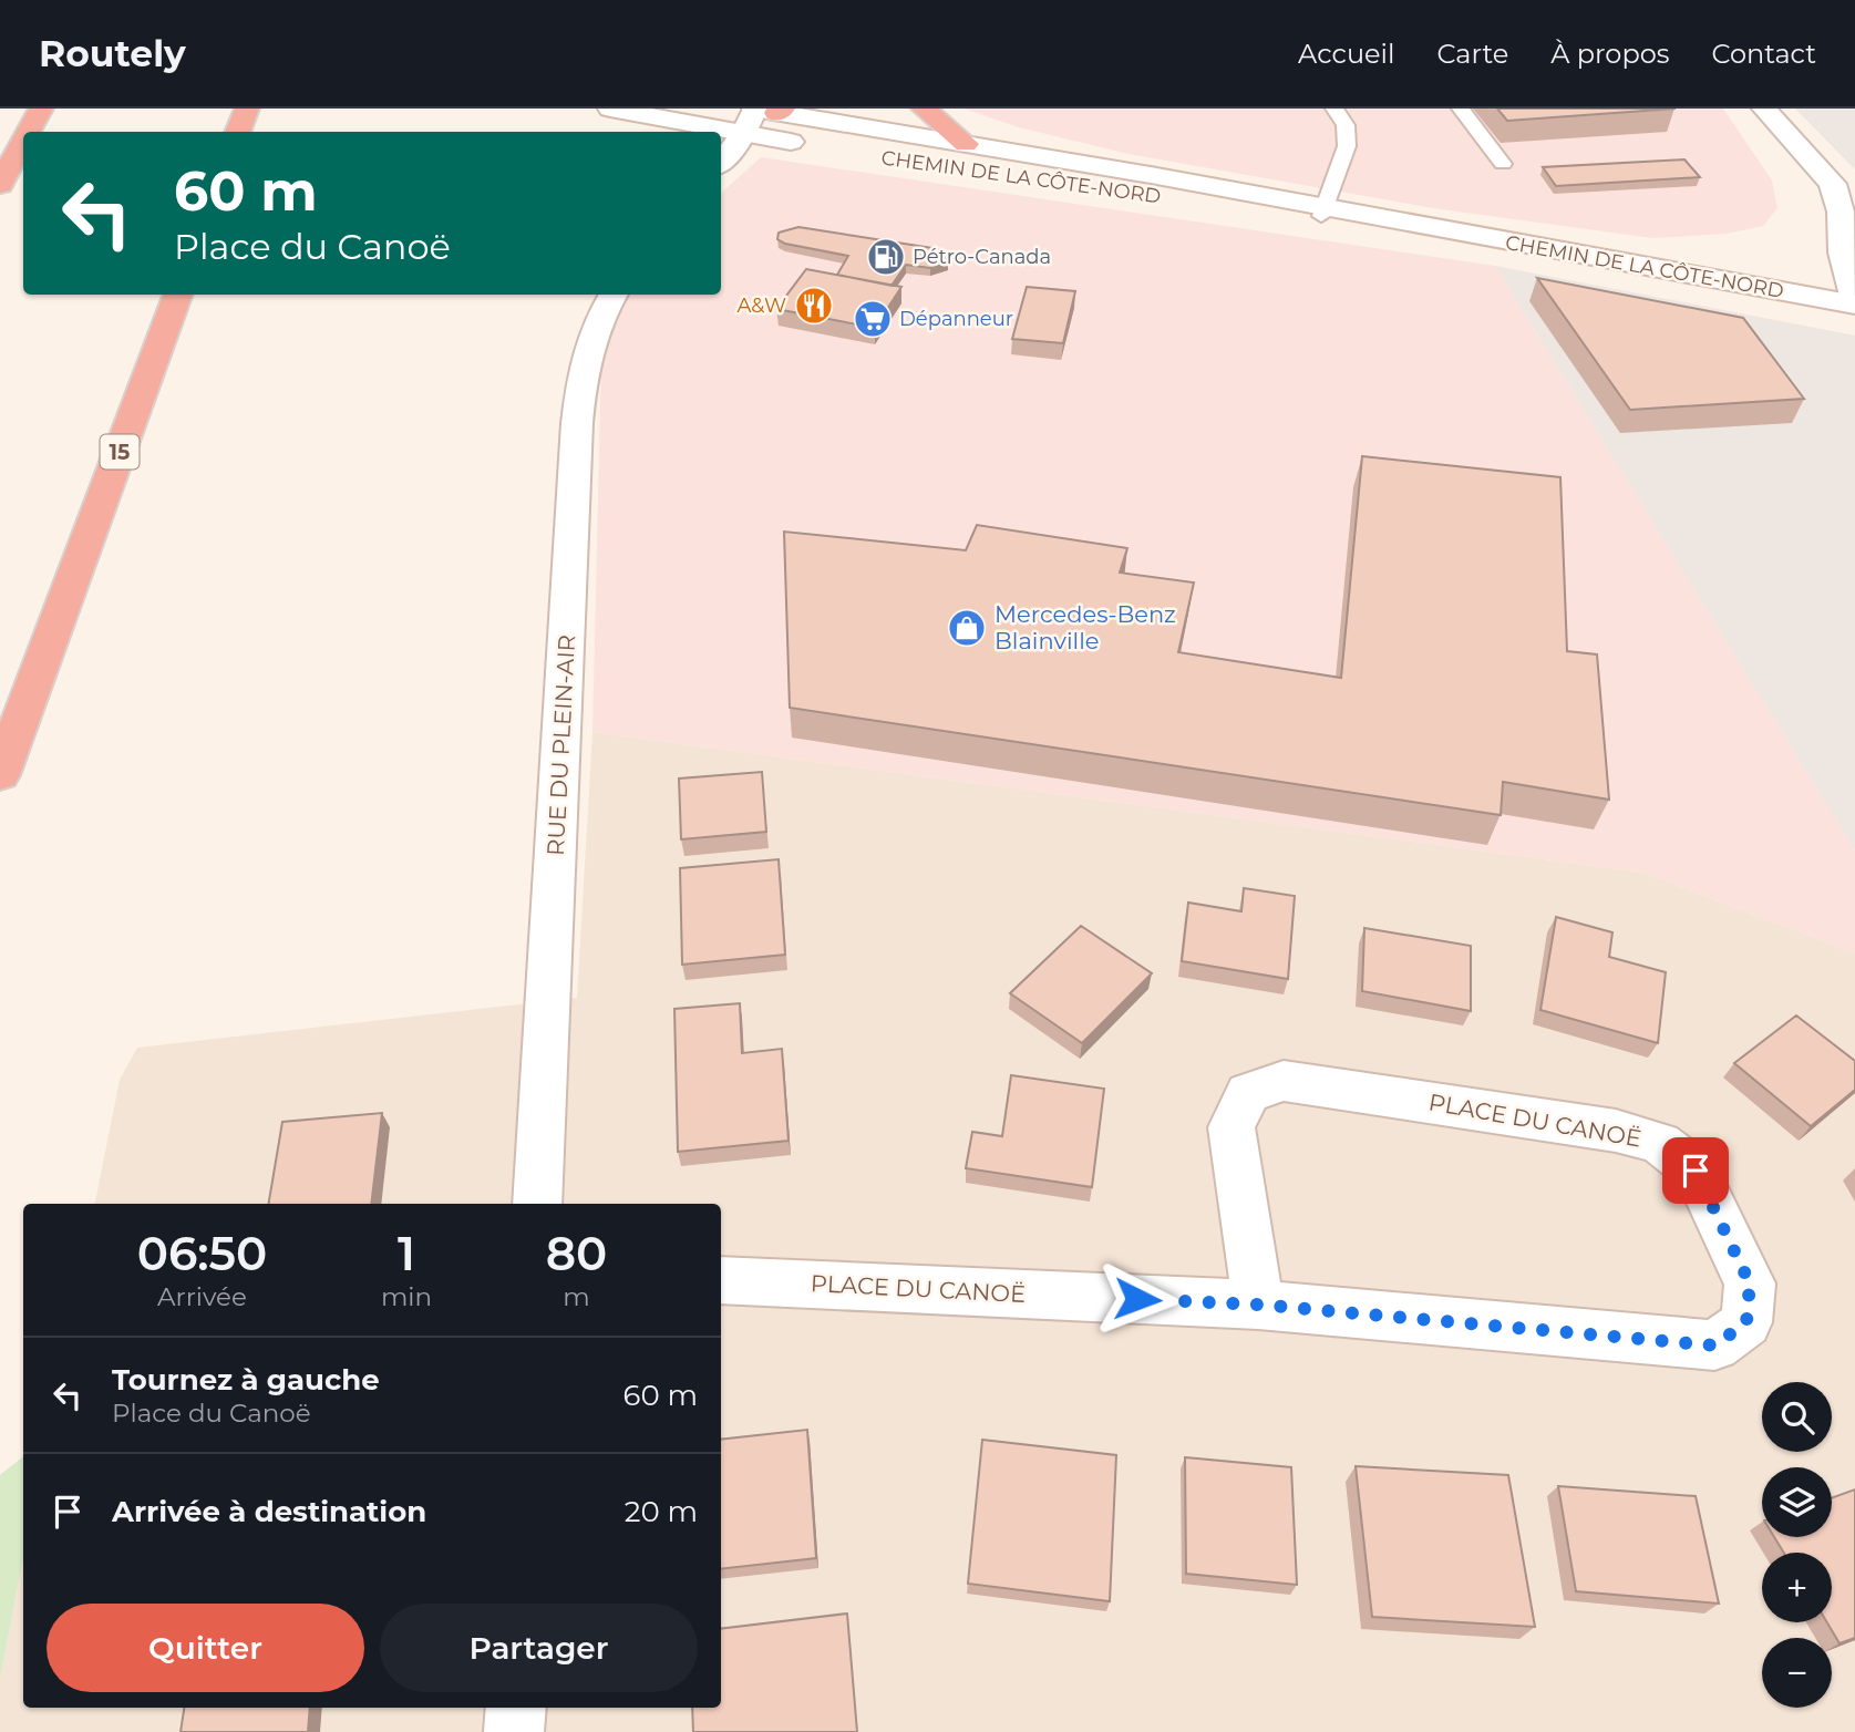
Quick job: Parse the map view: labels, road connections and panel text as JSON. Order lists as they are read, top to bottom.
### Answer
{
  "streets": {
    "highway": ["15"],
    "street": ["CHEMIN DE LA CÔTE-NORD", "RUE DU PLEIN-AIR", "PLACE DU CANOË"]
  },
  "places": {
    "fuel station": ["Pétro-Canada"],
    "restaurant": ["A&W"],
    "supermarket": ["Dépanneur"],
    "shop": ["Mercedes-Benz Blainville"]
  },
  "page": {
    "header": "Routely",
    "nav": [
      "Accueil",
      "Carte",
      "À propos",
      "Contact"
    ],
    "turn": ["60 m", "Place du Canoë"],
    "eta": [
      "06:50",
      "Arrivée",
      "1",
      "min",
      "80",
      "m"
    ],
    "list": [
      {
        "name": "Tournez à gauche",
        "note": "Place du Canoë",
        "value": "60 m"
      },
      {
        "name": "Arrivée à destination",
        "value": "20 m"
      }
    ],
    "map_buttons": ["+", "−"],
    "buttons": ["Quitter", "Partager"]
  }
}
